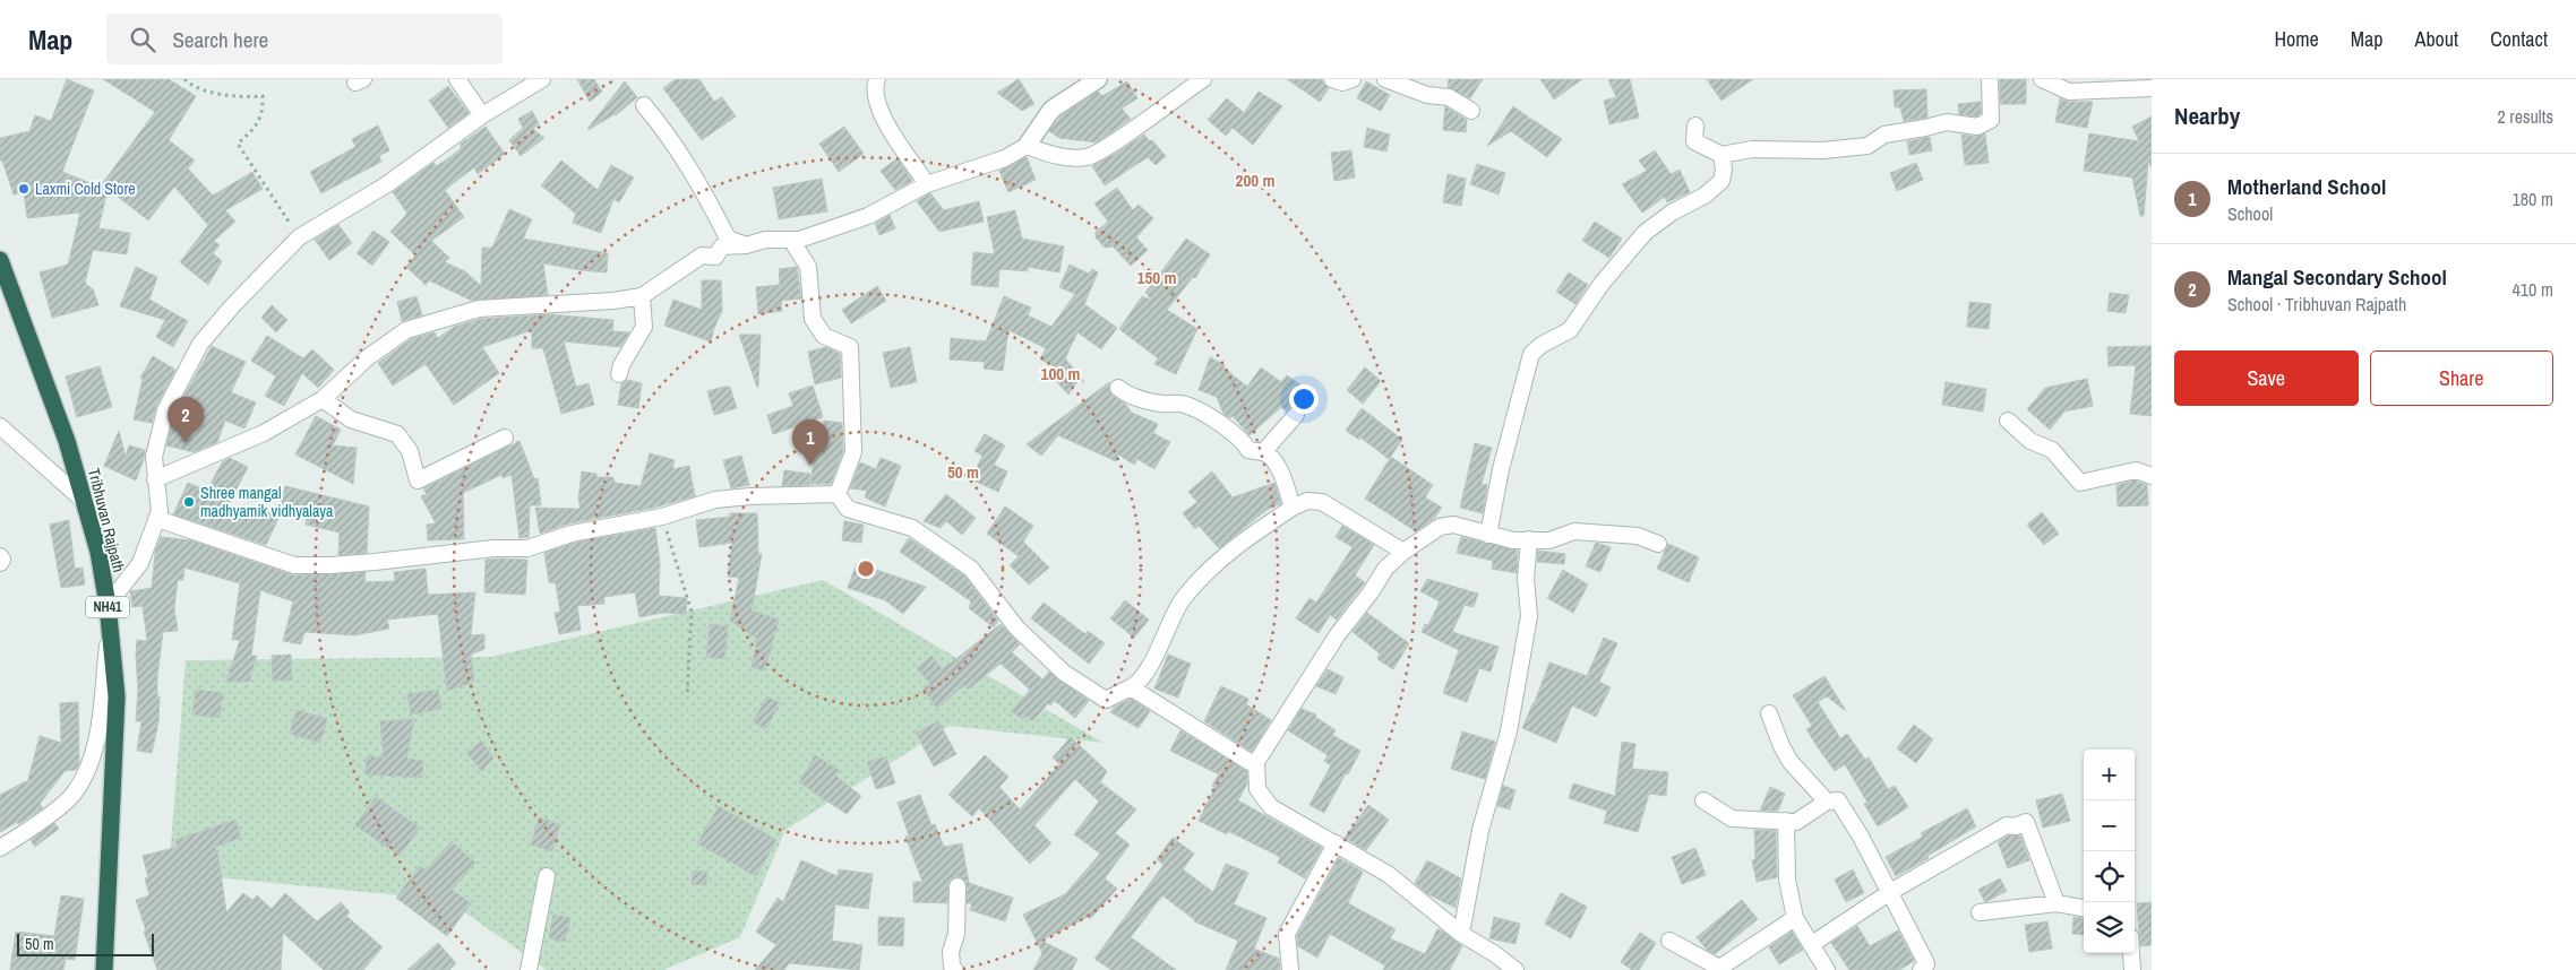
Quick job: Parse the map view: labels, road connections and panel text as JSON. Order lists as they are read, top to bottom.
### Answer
{
  "streets": {
    "highway": ["Tribhuvan Rajpath", "NH41"]
  },
  "places": ["Laxmi Cold Store", "Shree mangal madhyamik vidhyalaya"],
  "scale_bar": "50 m",
  "page": {
    "header": "Map",
    "search": "Search here",
    "nav": [
      "Home",
      "Map",
      "About",
      "Contact"
    ],
    "heading": ["Nearby", "2 results"],
    "list": [
      {
        "mark": "1",
        "name": "Motherland School",
        "note": "School",
        "value": "180 m"
      },
      {
        "mark": "2",
        "name": "Mangal Secondary School",
        "note": "School · Tribhuvan Rajpath",
        "value": "410 m"
      }
    ],
    "buttons": ["Save", "Share"],
    "pins": ["2", "1"],
    "map_buttons": ["+", "−"],
    "scale": "50 m"
  },
  "rings": [
    "200 m",
    "150 m",
    "100 m",
    "50 m"
  ]
}
